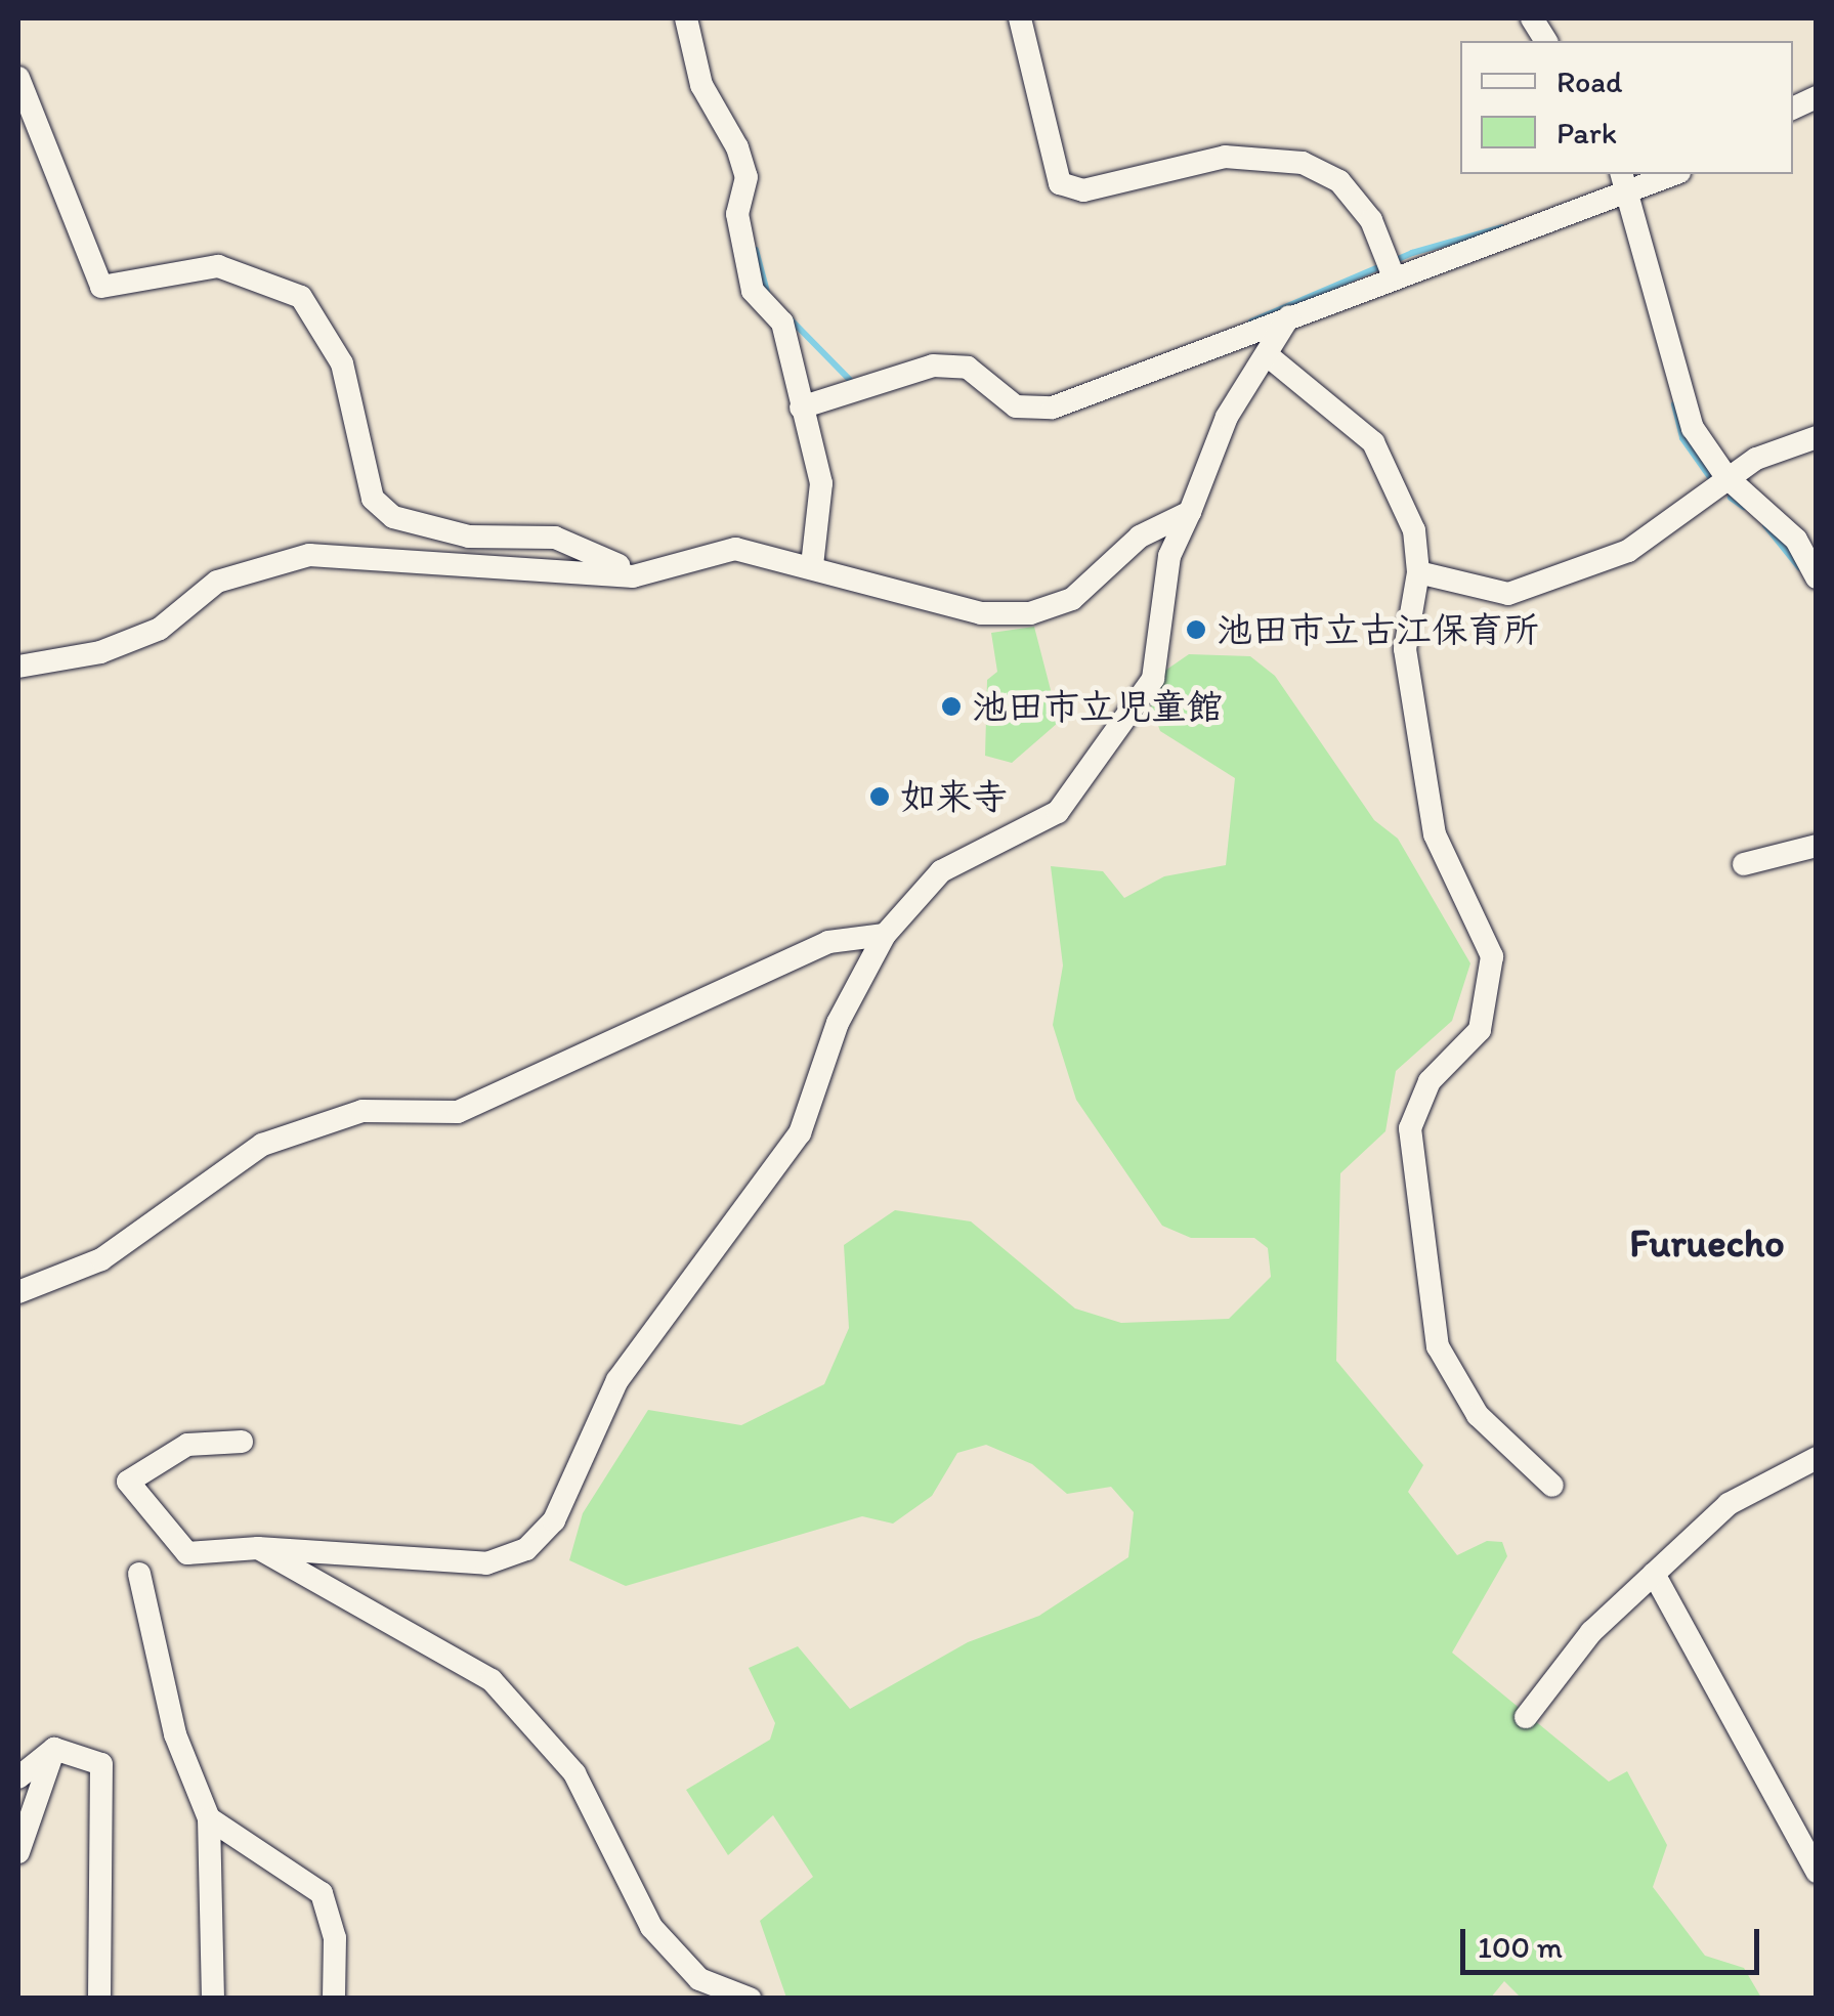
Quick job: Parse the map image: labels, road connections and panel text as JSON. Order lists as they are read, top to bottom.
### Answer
{
  "districts": ["Furuecho"],
  "places": ["池田市立古江保育所", "池田市立児童館", "如来寺"],
  "legend": ["Road", "Park"],
  "scale_bar": "100 m"
}
